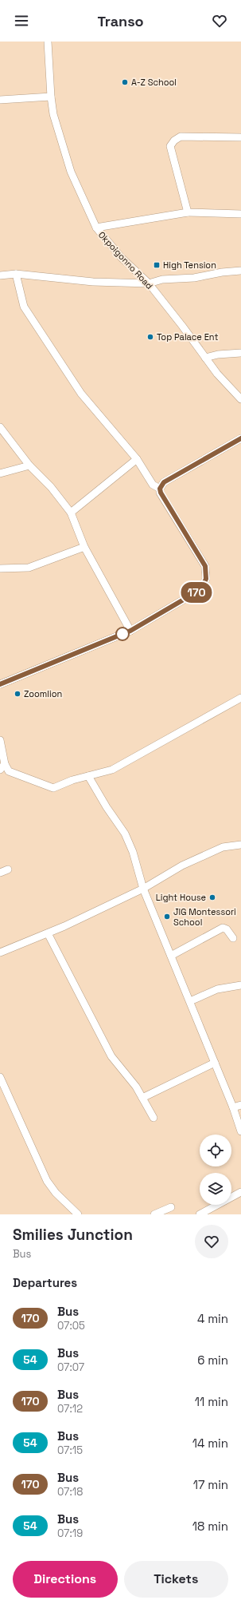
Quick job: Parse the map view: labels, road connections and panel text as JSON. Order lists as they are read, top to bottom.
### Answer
{
  "streets": {
    "street": ["Okpoigonno Road"]
  },
  "places": {
    "other": [
      "A-Z School",
      "Top Palace Ent",
      "Zoomlion",
      "Light House",
      "JIG Montessori School"
    ],
    "transit": ["High Tension"]
  },
  "lines": ["bus line 170"],
  "page": {
    "header": "Transo",
    "on_map": "170",
    "heading": [
      ["Smilies Junction", "Bus"],
      "Departures"
    ],
    "list": [
      {
        "mark": "170",
        "name": "Bus",
        "note": "07:05",
        "value": "4 min"
      },
      {
        "mark": "54",
        "name": "Bus",
        "note": "07:07",
        "value": "6 min"
      },
      {
        "mark": "170",
        "name": "Bus",
        "note": "07:12",
        "value": "11 min"
      },
      {
        "mark": "54",
        "name": "Bus",
        "note": "07:15",
        "value": "14 min"
      },
      {
        "mark": "170",
        "name": "Bus",
        "note": "07:18",
        "value": "17 min"
      },
      {
        "mark": "54",
        "name": "Bus",
        "note": "07:19",
        "value": "18 min"
      }
    ],
    "buttons": ["Directions", "Tickets"]
  }
}
